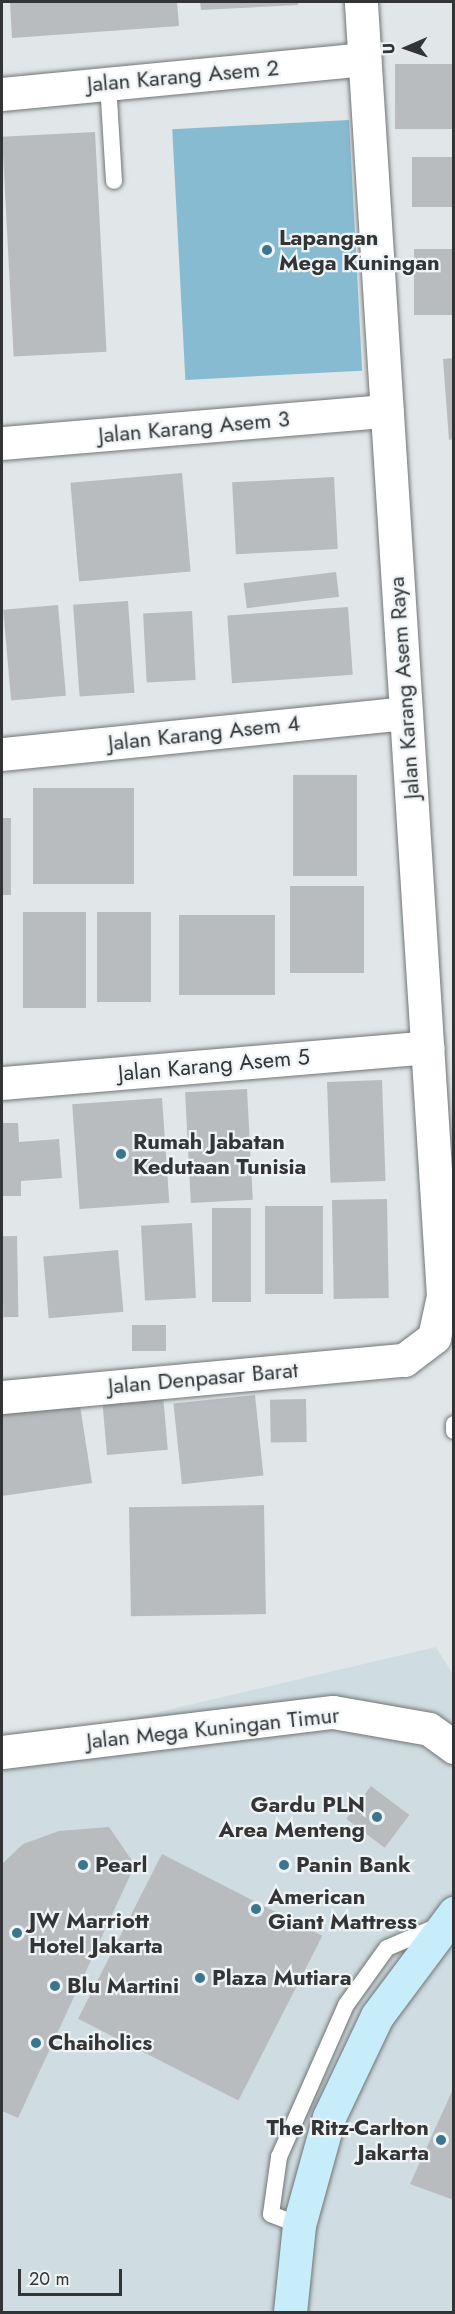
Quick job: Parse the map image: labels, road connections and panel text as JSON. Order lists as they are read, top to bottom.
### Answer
{
  "streets": {
    "street": [
      "Jalan Karang Asem 2",
      "Jalan Karang Asem 3",
      "Jalan Karang Asem Raya",
      "Jalan Karang Asem 4",
      "Jalan Karang Asem 5",
      "Jalan Denpasar Barat",
      "Jalan Mega Kuningan Timur"
    ]
  },
  "crossings": [
    ["Jalan Karang Asem 2", "Jalan Karang Asem Raya"],
    ["Jalan Karang Asem 3", "Jalan Karang Asem Raya"],
    ["Jalan Karang Asem Raya", "Jalan Karang Asem 4"],
    ["Jalan Karang Asem Raya", "Jalan Karang Asem 5"],
    ["Jalan Karang Asem Raya", "Jalan Denpasar Barat"]
  ],
  "places": [
    "Lapangan Mega Kuningan",
    "Rumah Jabatan Kedutaan Tunisia",
    "Gardu PLN Area Menteng",
    "Pearl",
    "Panin Bank",
    "American Giant Mattress",
    "JW Marriott Hotel Jakarta",
    "Plaza Mutiara",
    "Blu Martini",
    "Chaiholics",
    "The Ritz-Carlton Jakarta"
  ],
  "scale_bar": "20 m",
  "north": "left"
}
